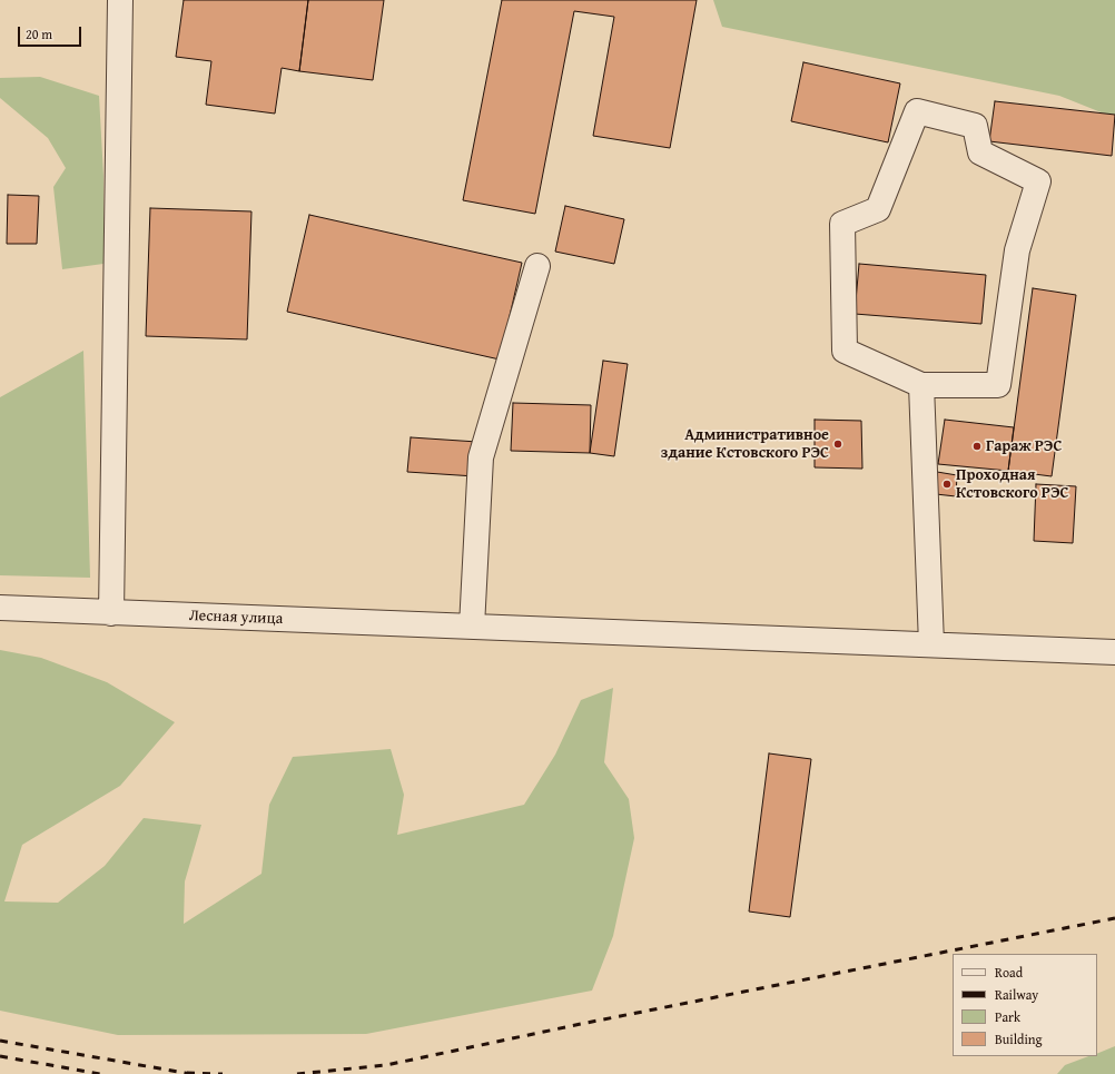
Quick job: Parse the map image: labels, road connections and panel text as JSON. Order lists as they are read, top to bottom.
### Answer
{
  "streets": {
    "street": ["Лесная улица"]
  },
  "places": ["Административное здание Кстовского РЭС", "Гараж РЭС", "Проходная Кстовского РЭС"],
  "legend": [
    "Road",
    "Railway",
    "Park",
    "Building"
  ],
  "scale_bar": "20 m"
}
